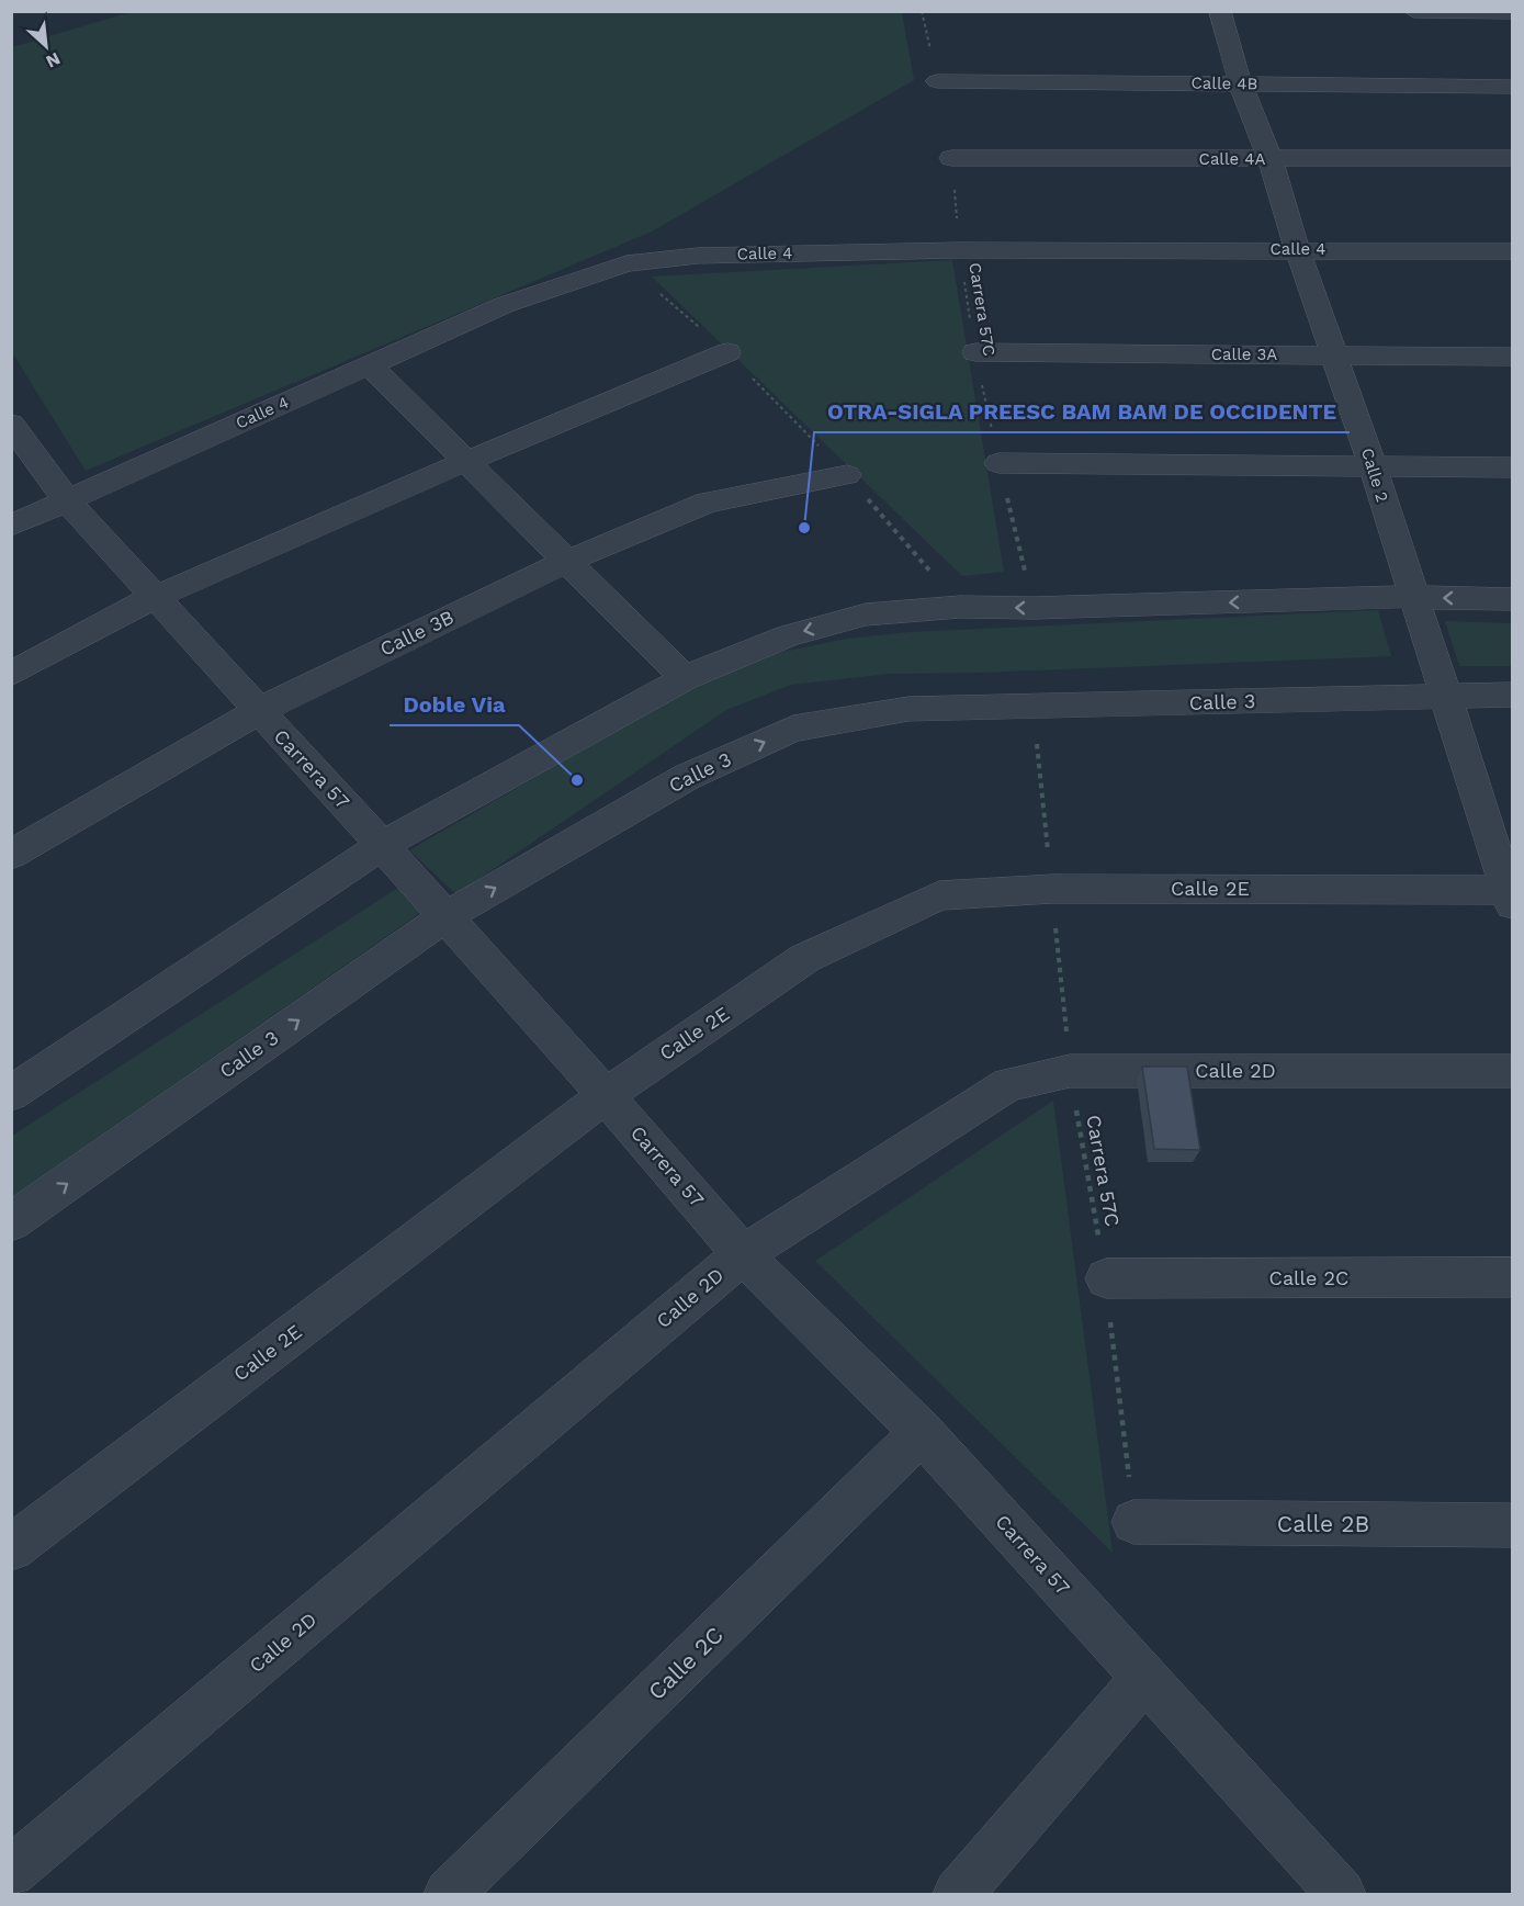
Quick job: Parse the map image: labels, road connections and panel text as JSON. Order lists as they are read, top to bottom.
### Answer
{
  "streets": {
    "street": [
      "Calle 4B",
      "Calle 4A",
      "Calle 4",
      "Calle 3A",
      "Calle 2",
      "Calle 3B",
      "Calle 3",
      "Carrera 57",
      "Calle 2E",
      "Calle 2D",
      "Calle 2C",
      "Calle 2B"
    ],
    "path": ["Carrera 57C"]
  },
  "crossings": [
    ["Calle 4B", "Calle 2"],
    ["Calle 4A", "Carrera 57C"],
    ["Calle 4A", "Calle 2"],
    ["Calle 4", "Carrera 57C"],
    ["Calle 4", "Calle 2"],
    ["Calle 4", "Carrera 57"],
    ["Carrera 57C", "Calle 3A"],
    ["Carrera 57C", "Calle 3"],
    ["Carrera 57C", "Calle 2E"],
    ["Carrera 57C", "Calle 2D"],
    ["Carrera 57C", "Calle 2C"],
    ["Carrera 57C", "Calle 2B"],
    ["Calle 3A", "Calle 2"],
    ["Calle 2", "Calle 3"],
    ["Calle 2", "Calle 2E"],
    ["Calle 3B", "Carrera 57"],
    ["Calle 3", "Carrera 57"],
    ["Carrera 57", "Calle 2E"],
    ["Carrera 57", "Calle 2D"],
    ["Carrera 57", "Calle 2C"]
  ],
  "places": ["OTRA-SIGLA PREESC BAM BAM DE OCCIDENTE", "Doble Via"],
  "north": "bottom right"
}
